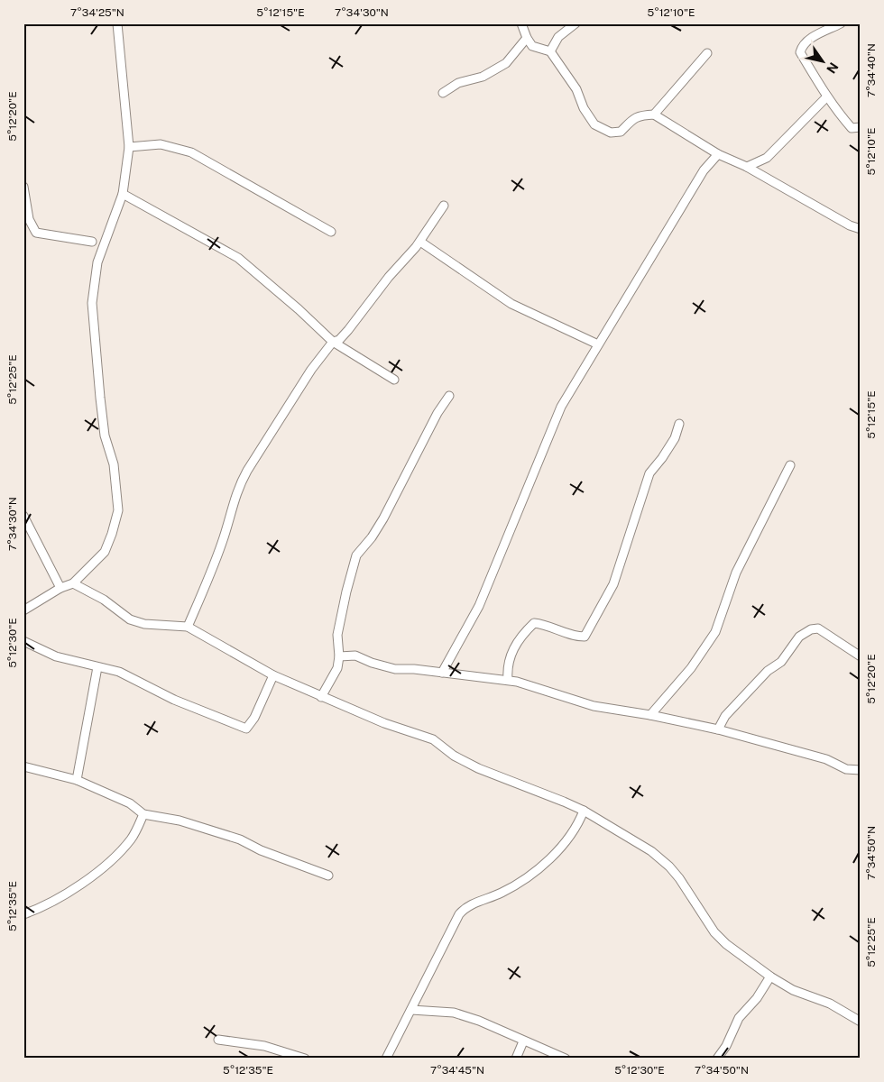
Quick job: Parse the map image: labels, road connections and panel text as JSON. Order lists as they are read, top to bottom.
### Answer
{
  "north": "bottom right",
  "coordinates": [
    "7°34'25\"N",
    "5°12'15\"E",
    "7°34'30\"N",
    "5°12'10\"E",
    "7°34'40\"N",
    "5°12'20\"E",
    "5°12'25\"E",
    "5°12'30\"E",
    "7°34'50\"N",
    "5°12'35\"E",
    "7°34'45\"N"
  ]
}
